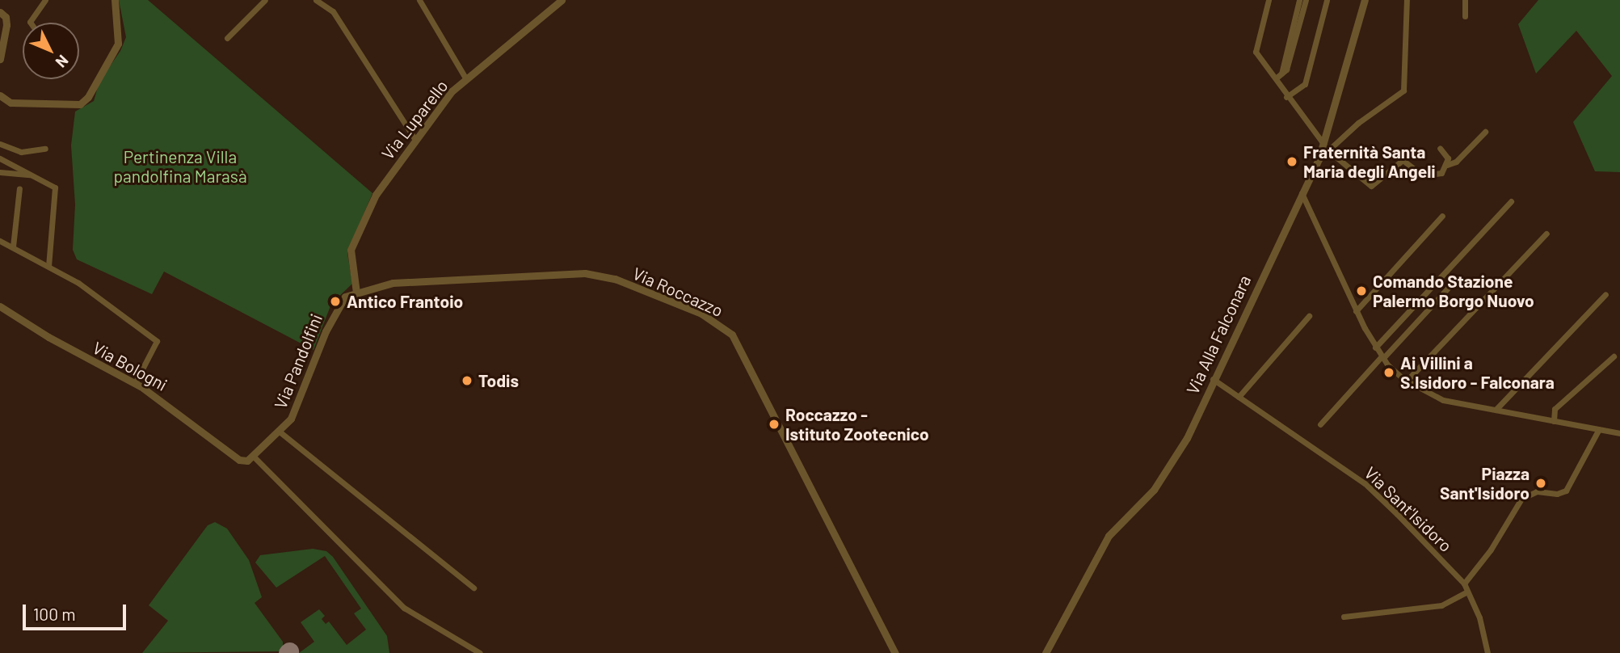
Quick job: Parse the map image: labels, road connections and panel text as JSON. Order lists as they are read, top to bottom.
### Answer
{
  "streets": {
    "street": [
      "Via Luparello",
      "Via Roccazzo",
      "Via Alla Falconara",
      "Via Pandolfini",
      "Via Bologni",
      "Via Sant'Isidoro"
    ]
  },
  "crossings": [
    ["Via Luparello", "Via Roccazzo"],
    ["Via Luparello", "Via Pandolfini"],
    ["Via Roccazzo", "Via Pandolfini"],
    ["Via Alla Falconara", "Via Sant'Isidoro"],
    ["Via Pandolfini", "Via Bologni"]
  ],
  "parks": ["Pertinenza Villa pandolfina Marasà"],
  "places": [
    "Fraternità Santa Maria degli Angeli",
    "Comando Stazione Palermo Borgo Nuovo",
    "Antico Frantoio",
    "Ai Villini a S.Isidoro - Falconara",
    "Todis",
    "Roccazzo - Istituto Zootecnico",
    "Piazza Sant'Isidoro"
  ],
  "scale_bar": "100 m",
  "north": "bottom right"
}
